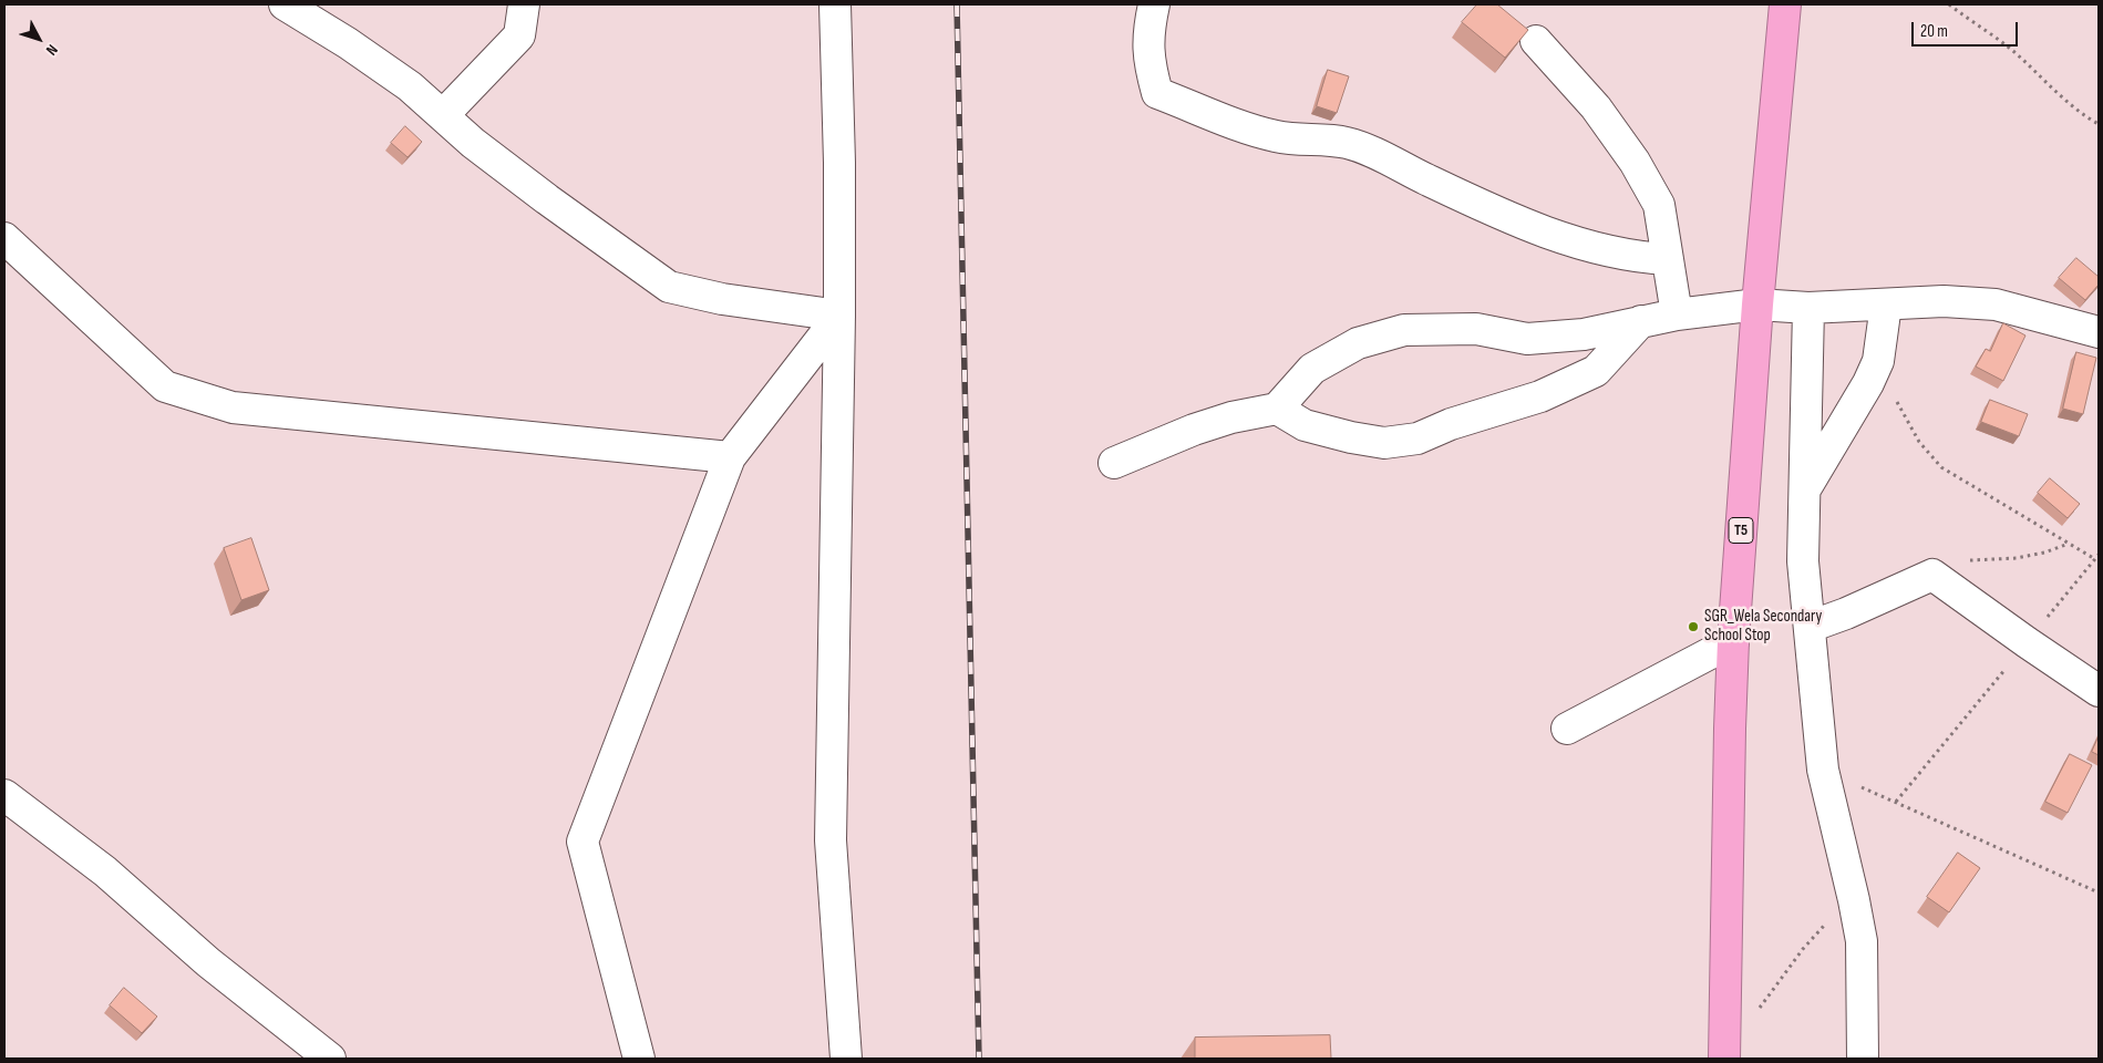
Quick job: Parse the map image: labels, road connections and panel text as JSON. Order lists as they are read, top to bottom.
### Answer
{
  "streets": {
    "highway": ["T5"]
  },
  "places": ["SGR_Wela Secondary School Stop"],
  "scale_bar": "20 m",
  "north": "bottom right"
}
